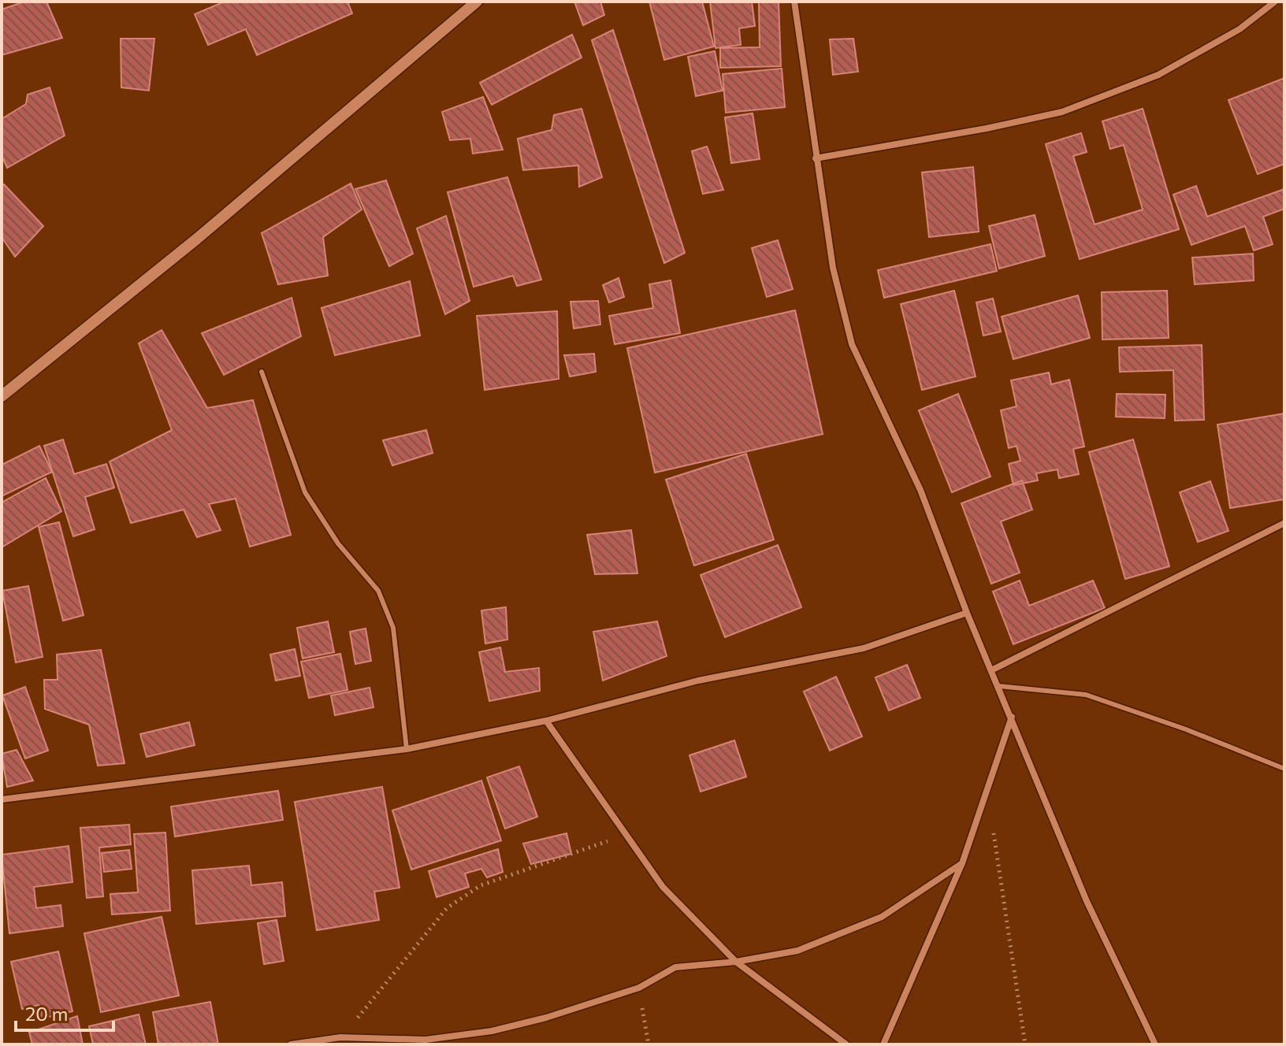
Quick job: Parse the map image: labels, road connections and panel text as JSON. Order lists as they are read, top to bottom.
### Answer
{
  "scale_bar": "20 m"
}
